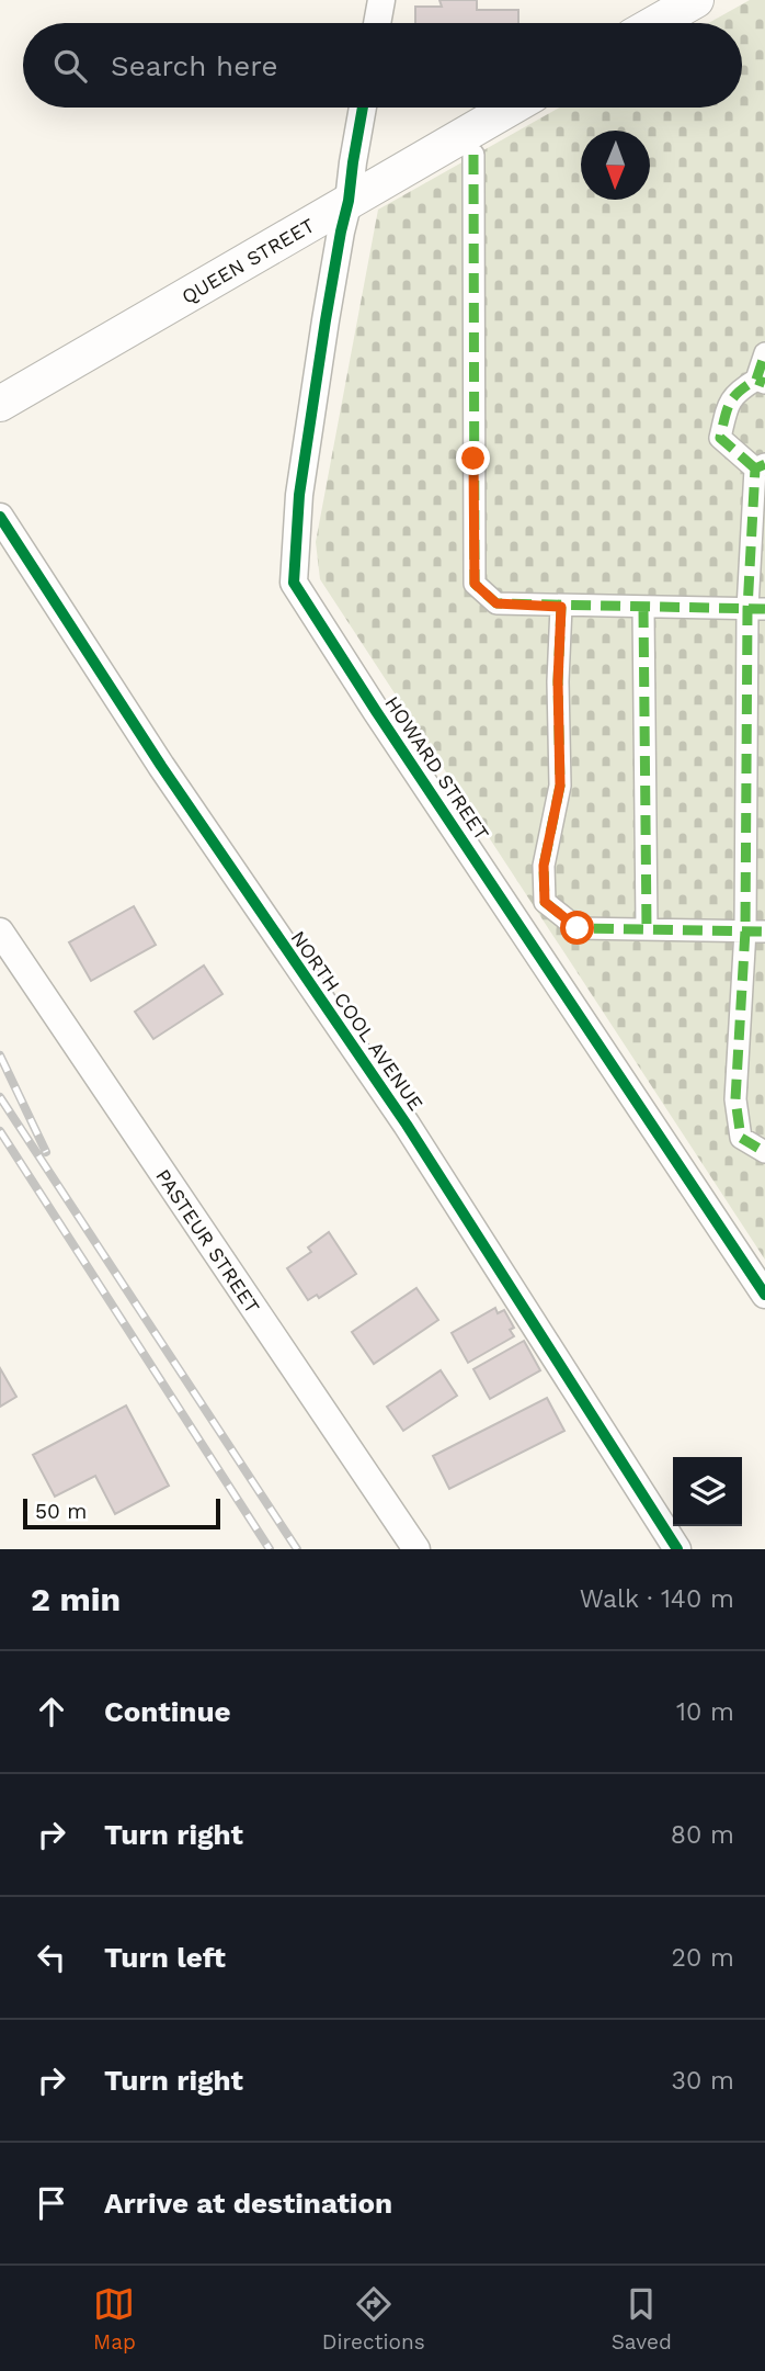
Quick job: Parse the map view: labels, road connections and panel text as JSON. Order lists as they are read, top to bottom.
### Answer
{
  "streets": {
    "street": [
      "QUEEN STREET",
      "HOWARD STREET",
      "NORTH COOL AVENUE",
      "PASTEUR STREET"
    ]
  },
  "crossings": [
    ["QUEEN STREET", "HOWARD STREET"]
  ],
  "scale_bar": "50 m",
  "north": "bottom",
  "page": {
    "search": "Search here",
    "scale": "50 m",
    "heading": ["2 min", "Walk · 140 m"],
    "list": [
      ["Continue", "10 m"],
      ["Turn right", "80 m"],
      ["Turn left", "20 m"],
      ["Turn right", "30 m"],
      "Arrive at destination"
    ],
    "nav": ["Map", "Directions", "Saved"]
  }
}
